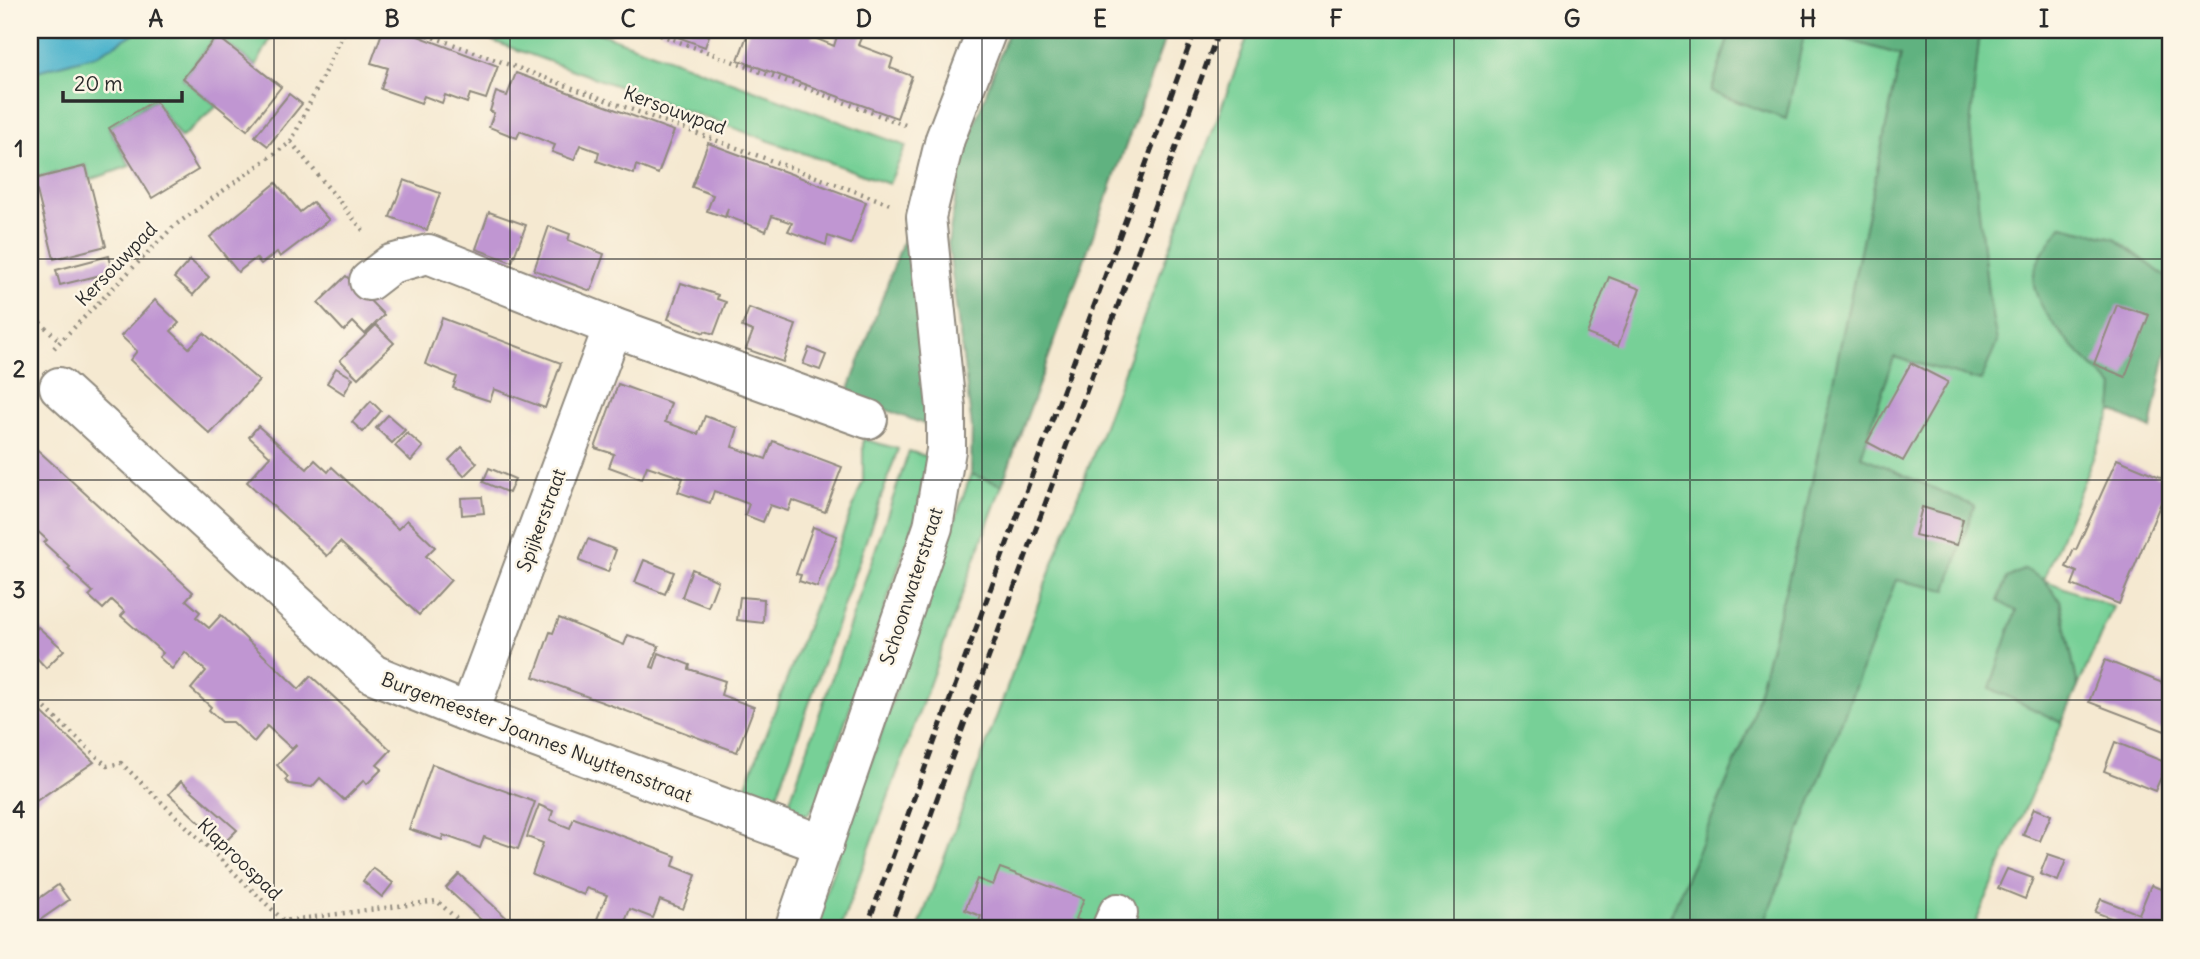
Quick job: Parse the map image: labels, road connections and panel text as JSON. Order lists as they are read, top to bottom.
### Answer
{
  "streets": {
    "street": ["Spijkerstraat", "Schoonwaterstraat", "Burgemeester Joannes Nuyttensstraat"],
    "path": ["Kersouwpad", "Klaproospad"]
  },
  "crossings": [
    ["Kersouwpad", "Schoonwaterstraat"],
    ["Spijkerstraat", "Burgemeester Joannes Nuyttensstraat"],
    ["Schoonwaterstraat", "Burgemeester Joannes Nuyttensstraat"]
  ],
  "scale_bar": "20 m",
  "grid": {
    "columns": [
      "A",
      "B",
      "C",
      "D",
      "E",
      "F",
      "G",
      "H",
      "I"
    ],
    "rows": [
      "1",
      "2",
      "3",
      "4"
    ]
  }
}
